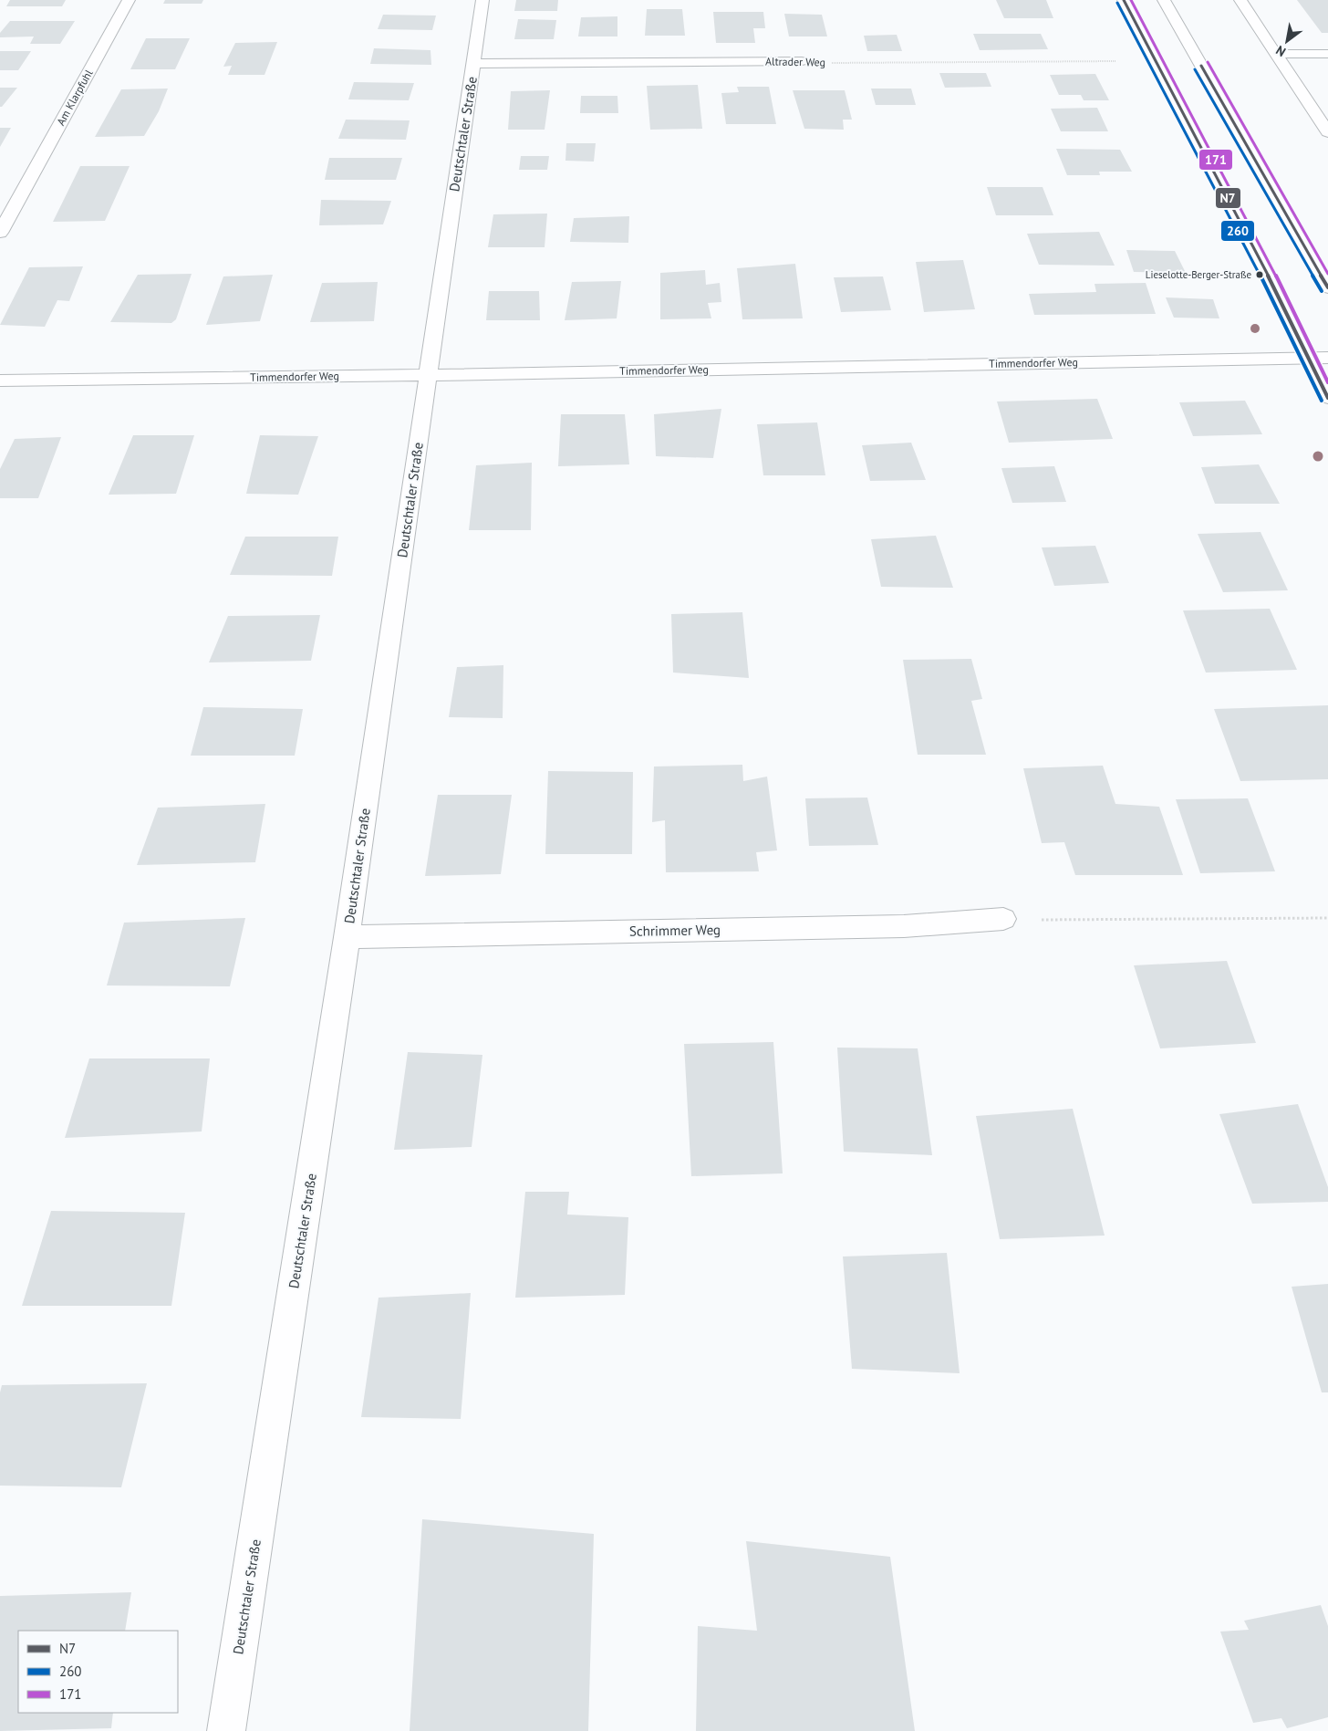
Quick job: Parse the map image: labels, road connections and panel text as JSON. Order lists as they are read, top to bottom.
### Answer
{
  "streets": {
    "street": [
      "Altrader Weg",
      "Am Klarpfuhl",
      "Deutschtaler Straße",
      "Timmendorfer Weg",
      "Schrimmer Weg"
    ]
  },
  "crossings": [
    ["Altrader Weg", "Deutschtaler Straße"],
    ["Deutschtaler Straße", "Timmendorfer Weg"],
    ["Deutschtaler Straße", "Schrimmer Weg"]
  ],
  "places": ["Lieselotte-Berger-Straße"],
  "lines": ["transit line N7", "transit line 171", "transit line 260"],
  "legend": ["N7", "260", "171"],
  "north": "bottom left"
}
